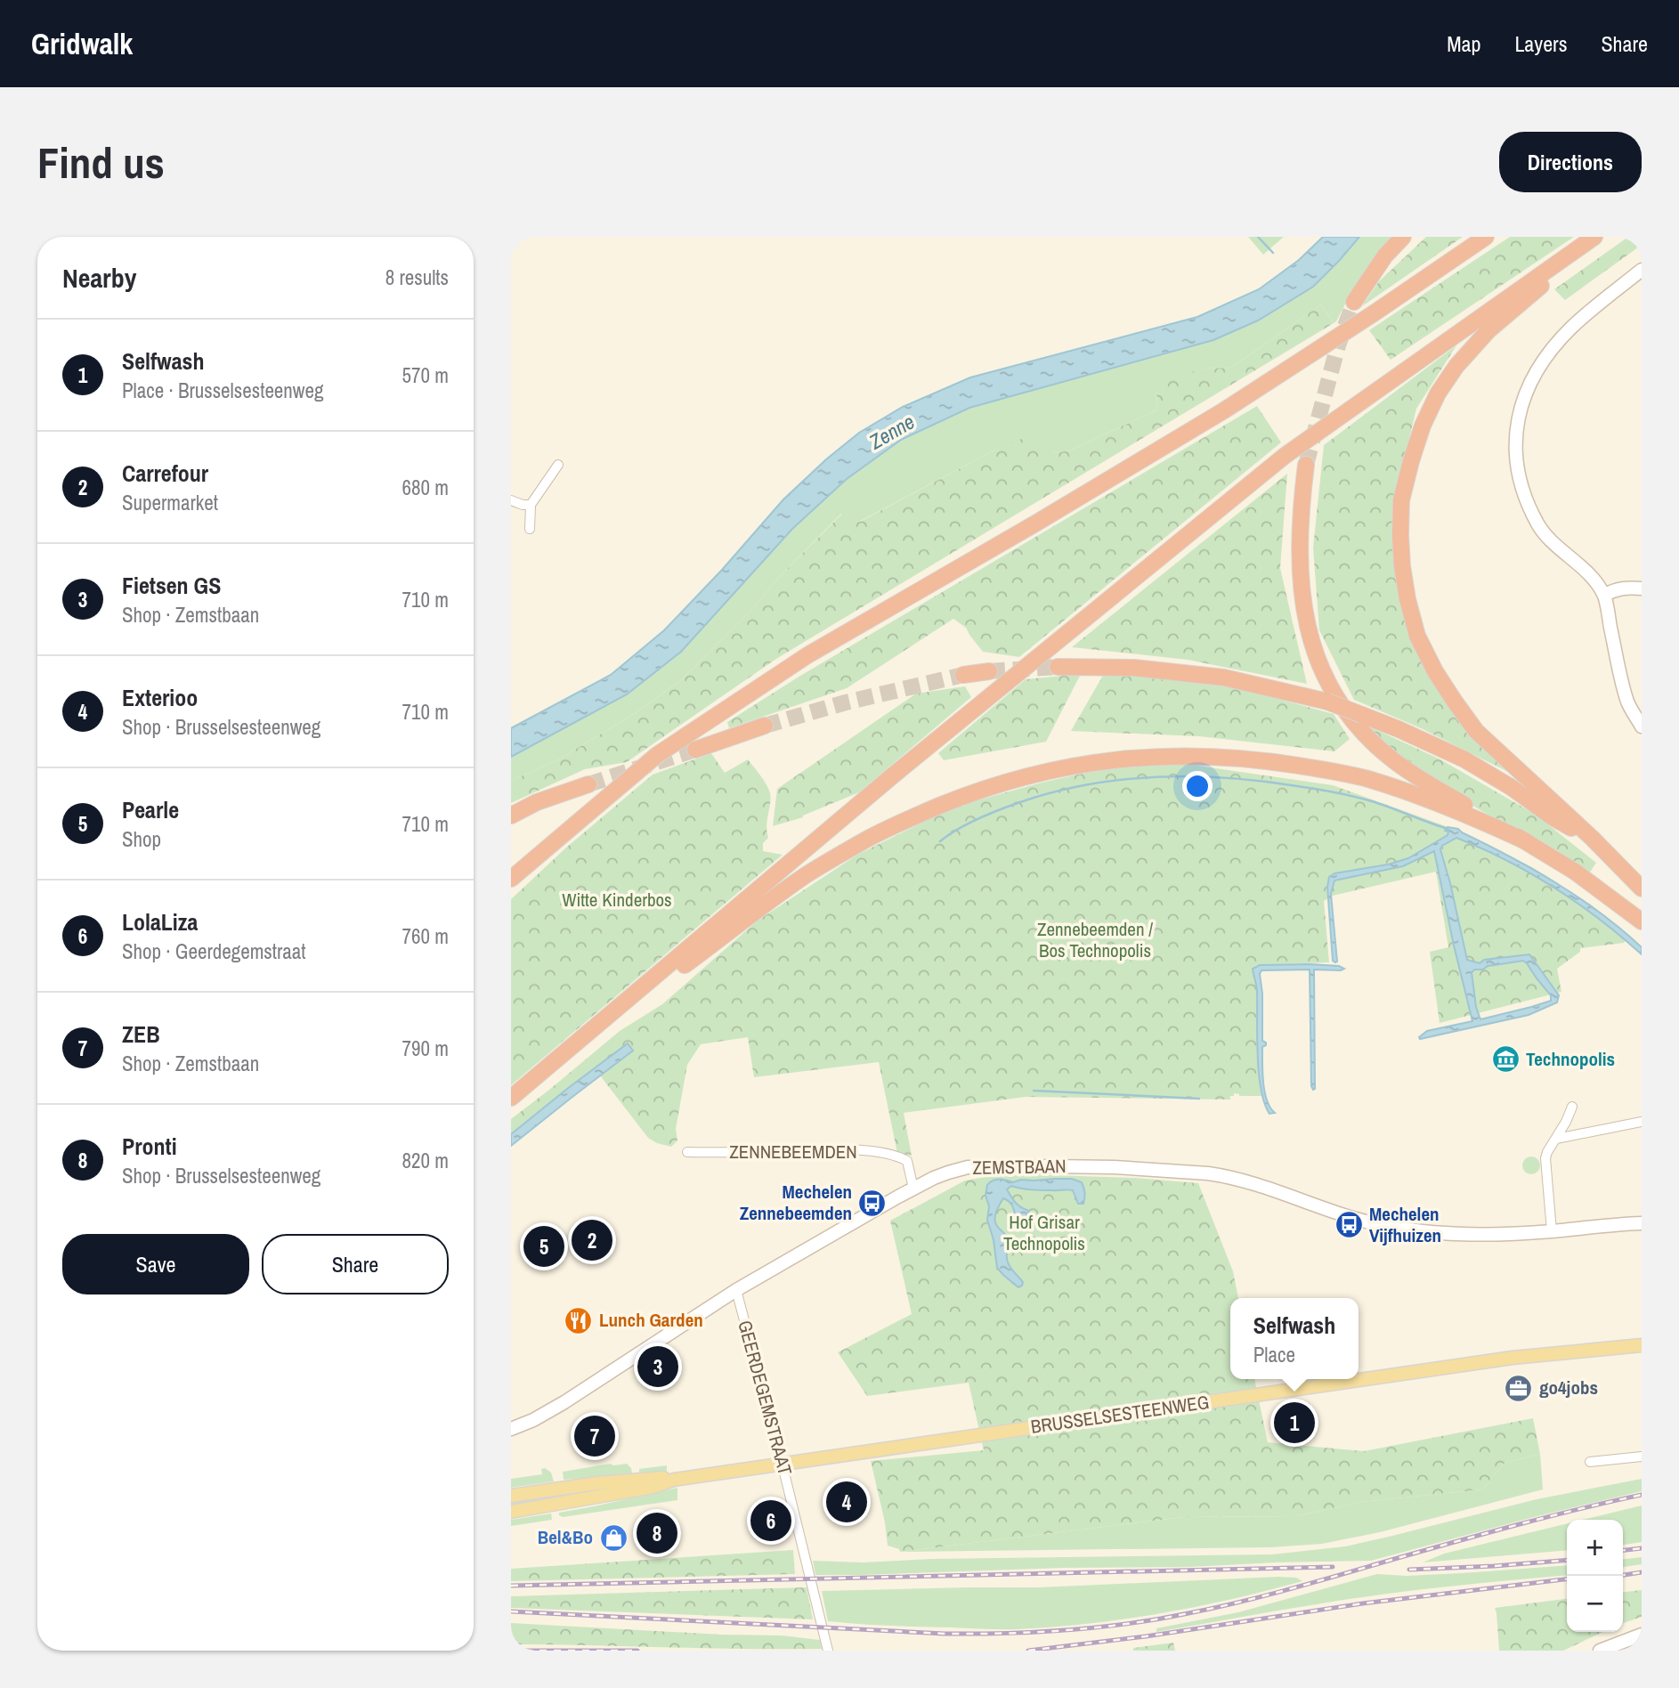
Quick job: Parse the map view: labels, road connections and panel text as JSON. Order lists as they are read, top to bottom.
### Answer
{
  "streets": {
    "main road": ["BRUSSELSESTEENWEG"],
    "street": ["ZENNEBEEMDEN", "ZEMSTBAAN", "GEERDEGEMSTRAAT"]
  },
  "crossings": [
    ["ZENNEBEEMDEN", "ZEMSTBAAN"],
    ["ZEMSTBAAN", "GEERDEGEMSTRAAT"],
    ["GEERDEGEMSTRAAT", "BRUSSELSESTEENWEG"]
  ],
  "water": ["Zenne"],
  "parks": ["Witte Kinderbos", "Zennebeemden / Bos Technopolis", "Hof Grisar Technopolis"],
  "places": {
    "museum": ["Technopolis"],
    "bus stop": ["Mechelen Zennebeemden", "Mechelen Vijfhuizen"],
    "restaurant": ["Lunch Garden"],
    "office": ["go4jobs"],
    "shop": ["Bel&Bo"]
  },
  "page": {
    "header": "Gridwalk",
    "nav": ["Map", "Layers", "Share"],
    "buttons": [
      "Directions",
      ["Save", "Share"]
    ],
    "title": "Find us",
    "heading": ["Nearby", "8 results"],
    "list": [
      {
        "mark": "1",
        "name": "Selfwash",
        "note": "Place · Brusselsesteenweg",
        "value": "570 m"
      },
      {
        "mark": "2",
        "name": "Carrefour",
        "note": "Supermarket",
        "value": "680 m"
      },
      {
        "mark": "3",
        "name": "Fietsen GS",
        "note": "Shop · Zemstbaan",
        "value": "710 m"
      },
      {
        "mark": "4",
        "name": "Exterioo",
        "note": "Shop · Brusselsesteenweg",
        "value": "710 m"
      },
      {
        "mark": "5",
        "name": "Pearle",
        "note": "Shop",
        "value": "710 m"
      },
      {
        "mark": "6",
        "name": "LolaLiza",
        "note": "Shop · Geerdegemstraat",
        "value": "760 m"
      },
      {
        "mark": "7",
        "name": "ZEB",
        "note": "Shop · Zemstbaan",
        "value": "790 m"
      },
      {
        "mark": "8",
        "name": "Pronti",
        "note": "Shop · Brusselsesteenweg",
        "value": "820 m"
      }
    ],
    "pins": [
      "2",
      "5",
      "3",
      "1",
      "7",
      "4",
      "6",
      "8"
    ],
    "popup": ["Selfwash", "Place"],
    "map_buttons": ["+", "−"]
  }
}
